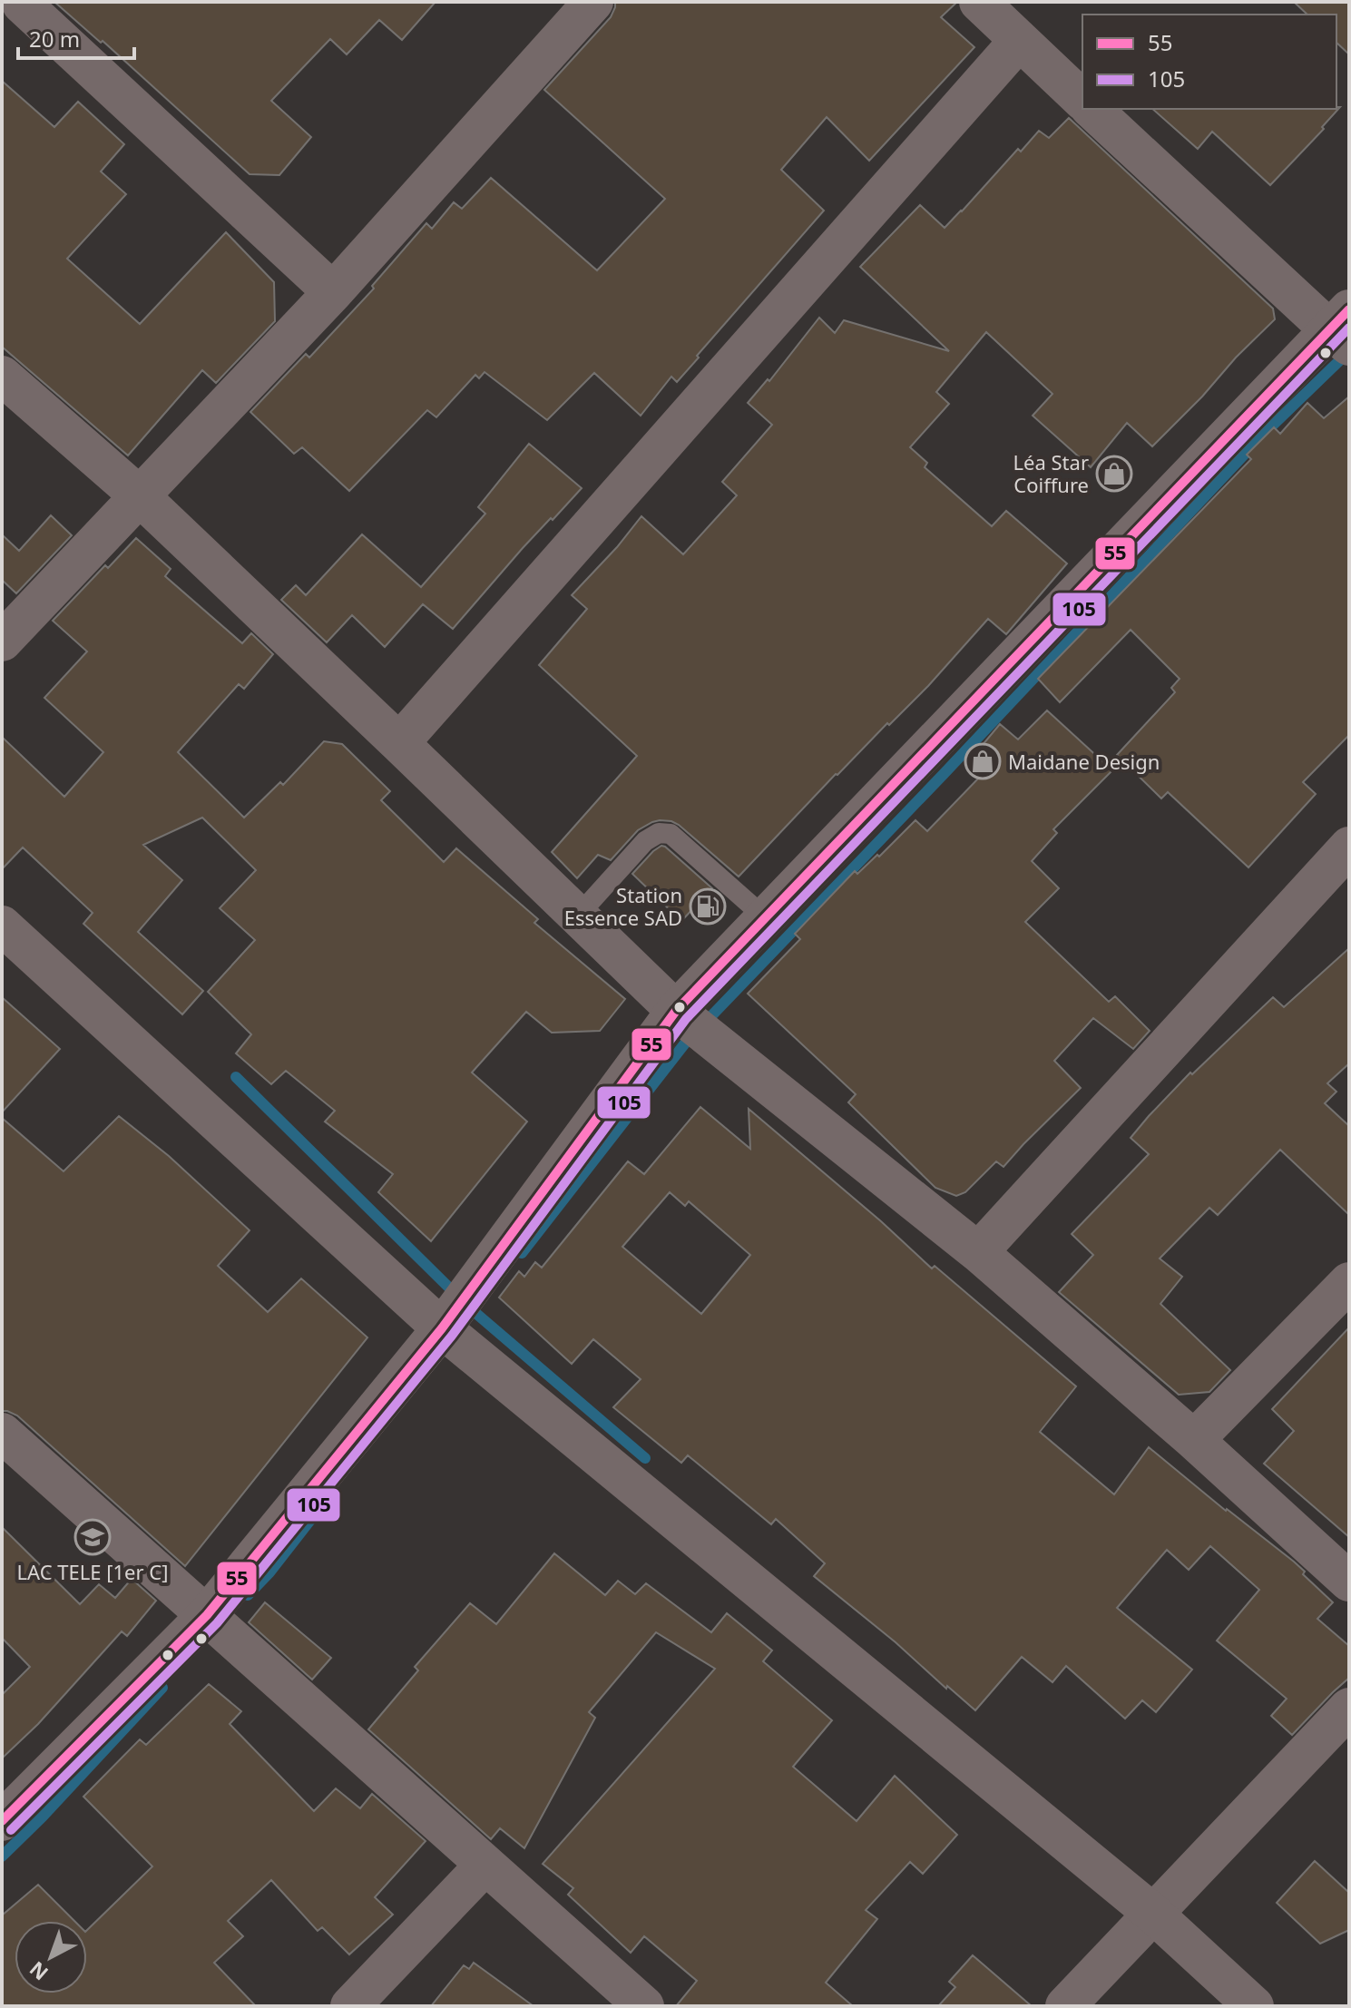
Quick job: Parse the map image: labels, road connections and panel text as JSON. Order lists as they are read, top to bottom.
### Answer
{
  "places": {
    "shop": ["Léa Star Coiffure", "Maidane Design"],
    "fuel station": ["Station Essence SAD"],
    "school or university": ["LAC TELE [1er C]"]
  },
  "lines": ["transit line 55", "transit line 105"],
  "legend": ["55", "105"],
  "scale_bar": "20 m",
  "north": "bottom left"
}
